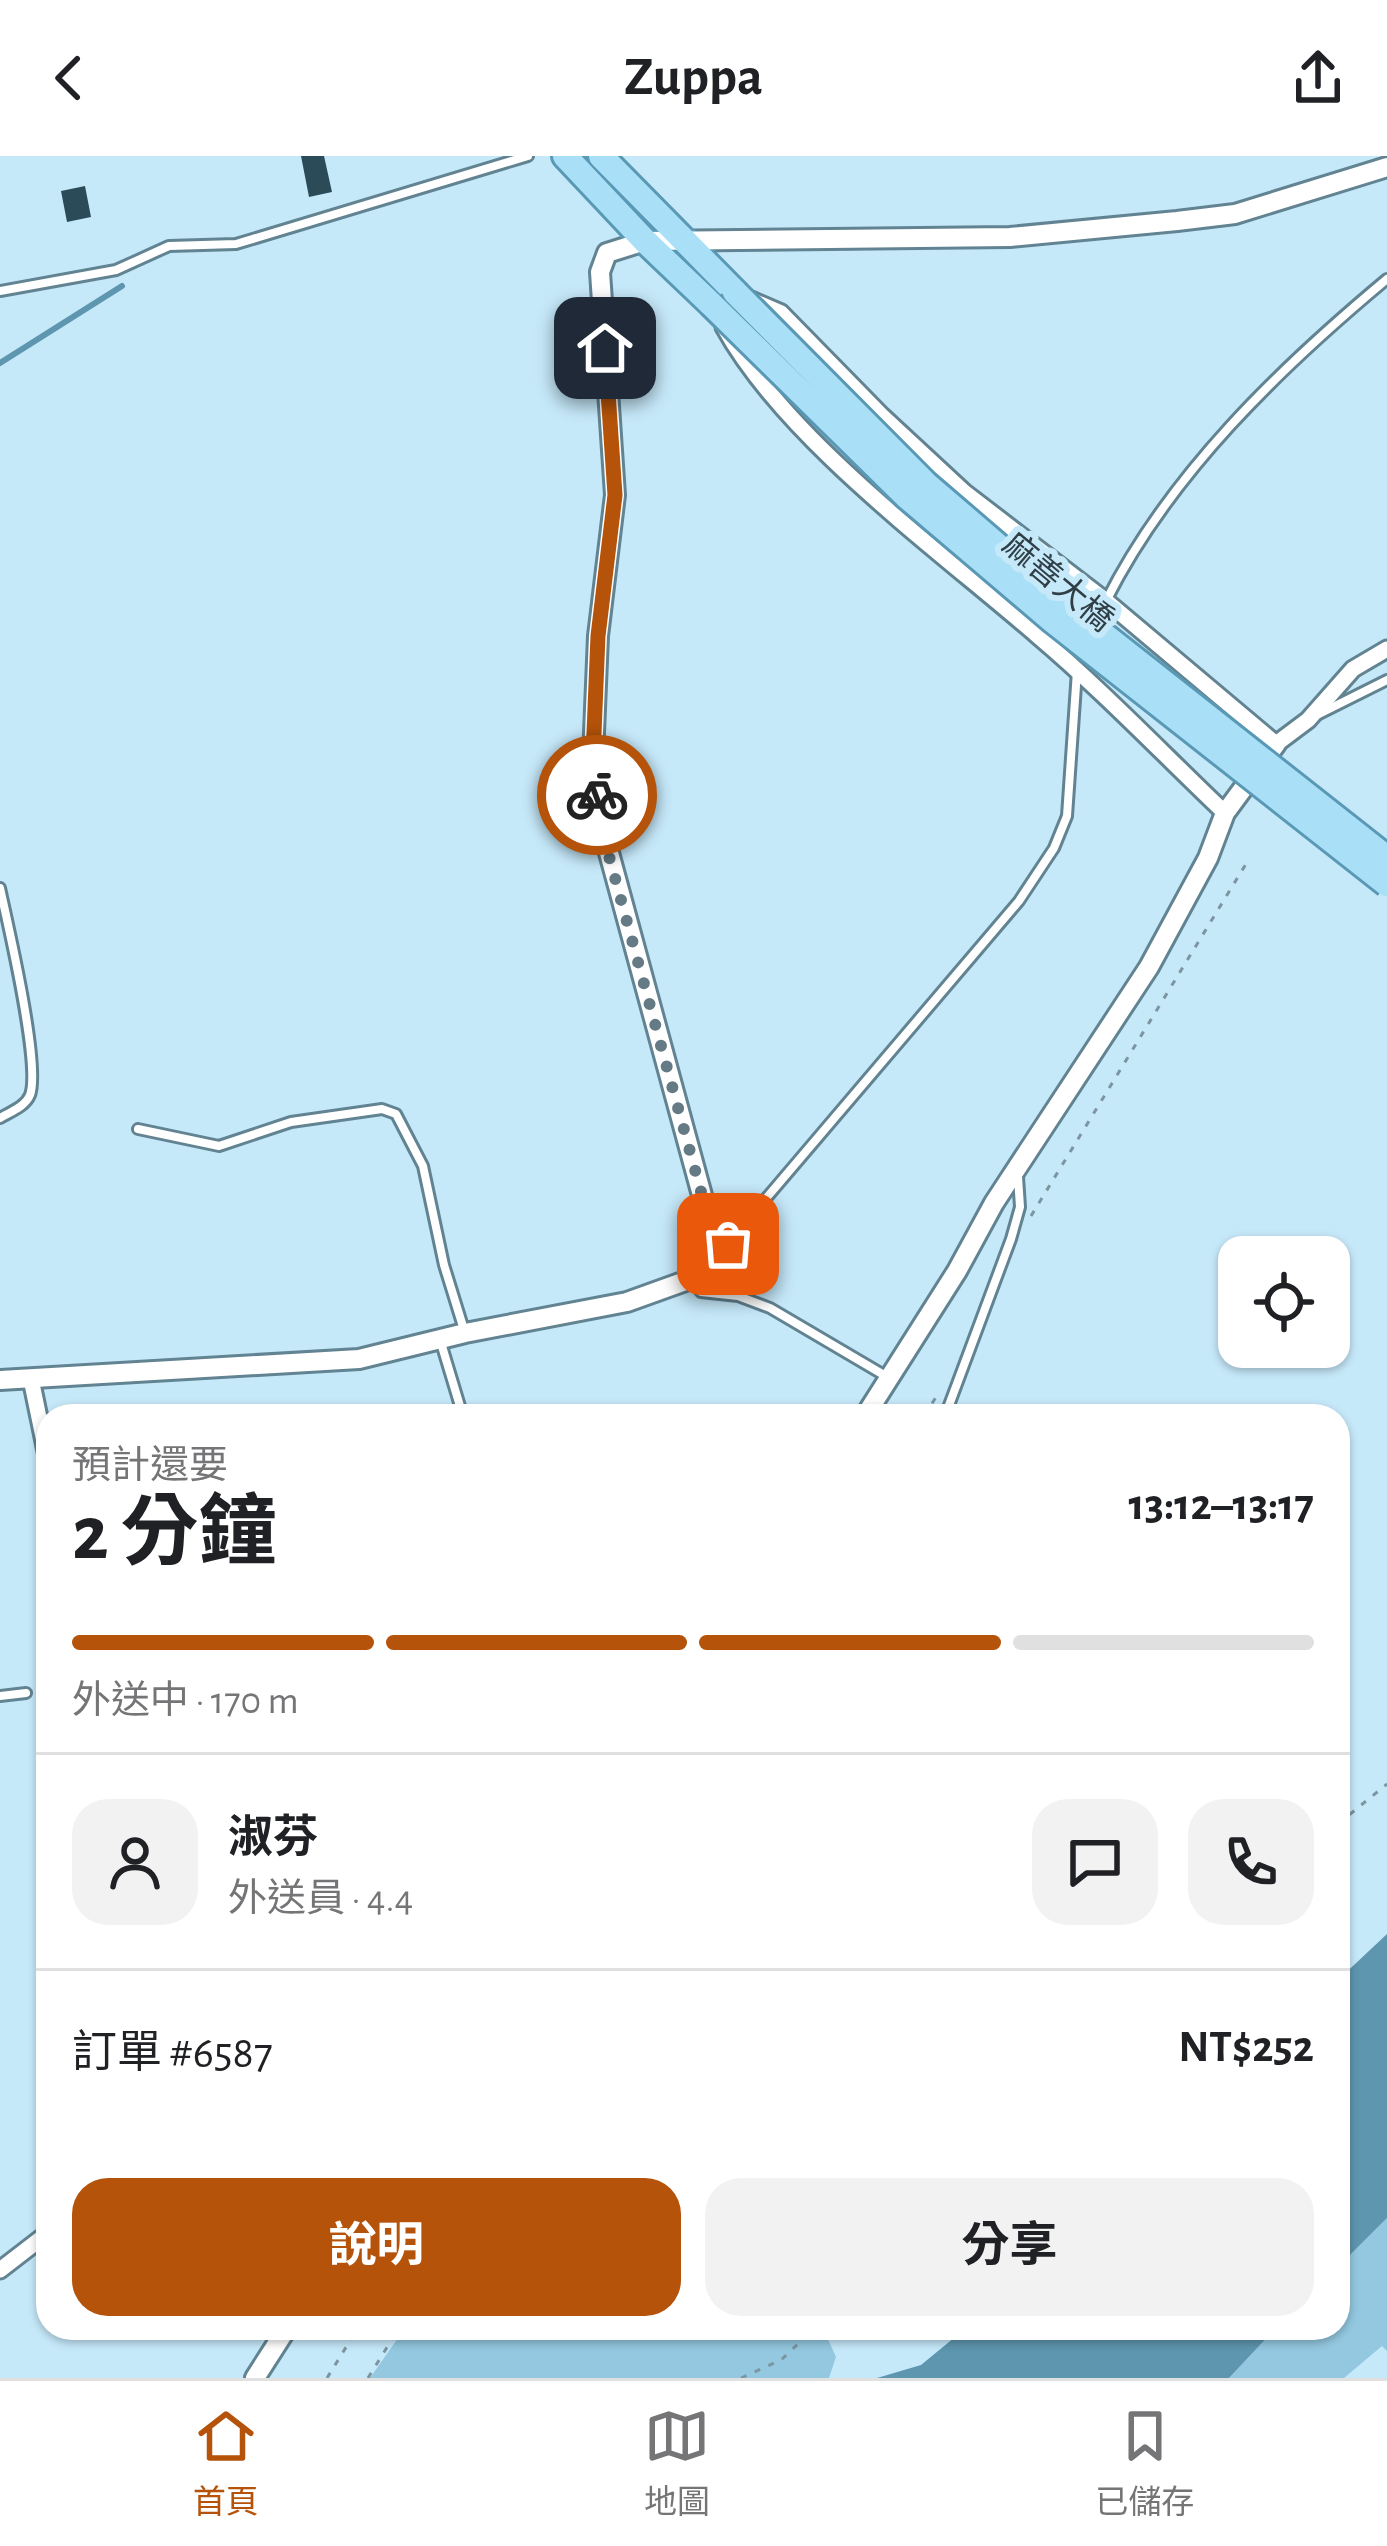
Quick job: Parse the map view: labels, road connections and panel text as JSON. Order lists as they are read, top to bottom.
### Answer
{
  "streets": {
    "main road": ["麻善大橋"]
  },
  "page": {
    "header": "Zuppa",
    "heading": ["2 分鐘", "預計還要", "13:12–13:17"],
    "panel": [
      "淑芬",
      "外送員 · 4.4",
      "訂單 #6587",
      "NT$252"
    ],
    "bar": "外送中 · 170 m",
    "buttons": ["說明", "分享"],
    "tabs": ["首頁", "地圖", "已儲存"]
  }
}
